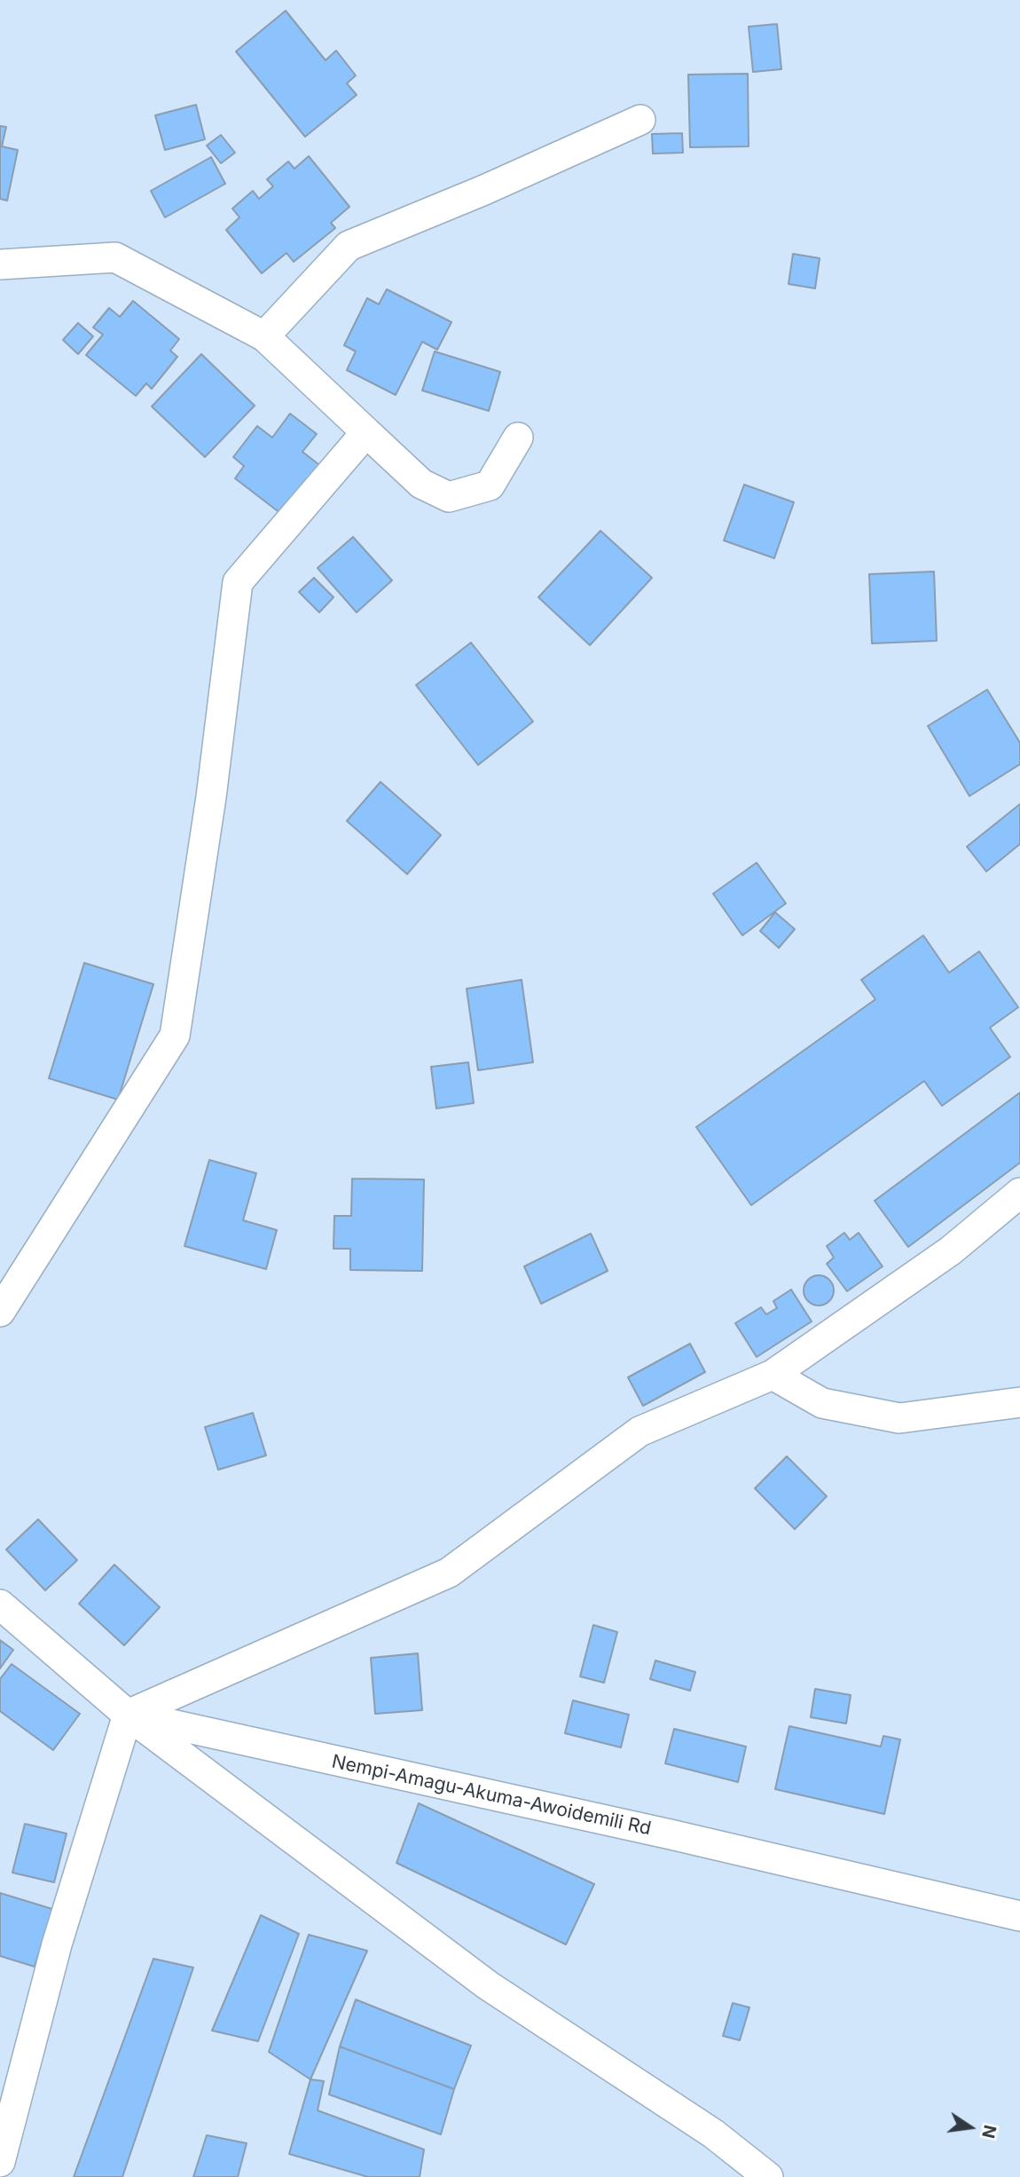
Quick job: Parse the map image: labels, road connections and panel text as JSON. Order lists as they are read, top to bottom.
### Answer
{
  "streets": {
    "street": ["Nempi-Amagu-Akuma-Awoidemili Rd"]
  },
  "north": "right"
}
